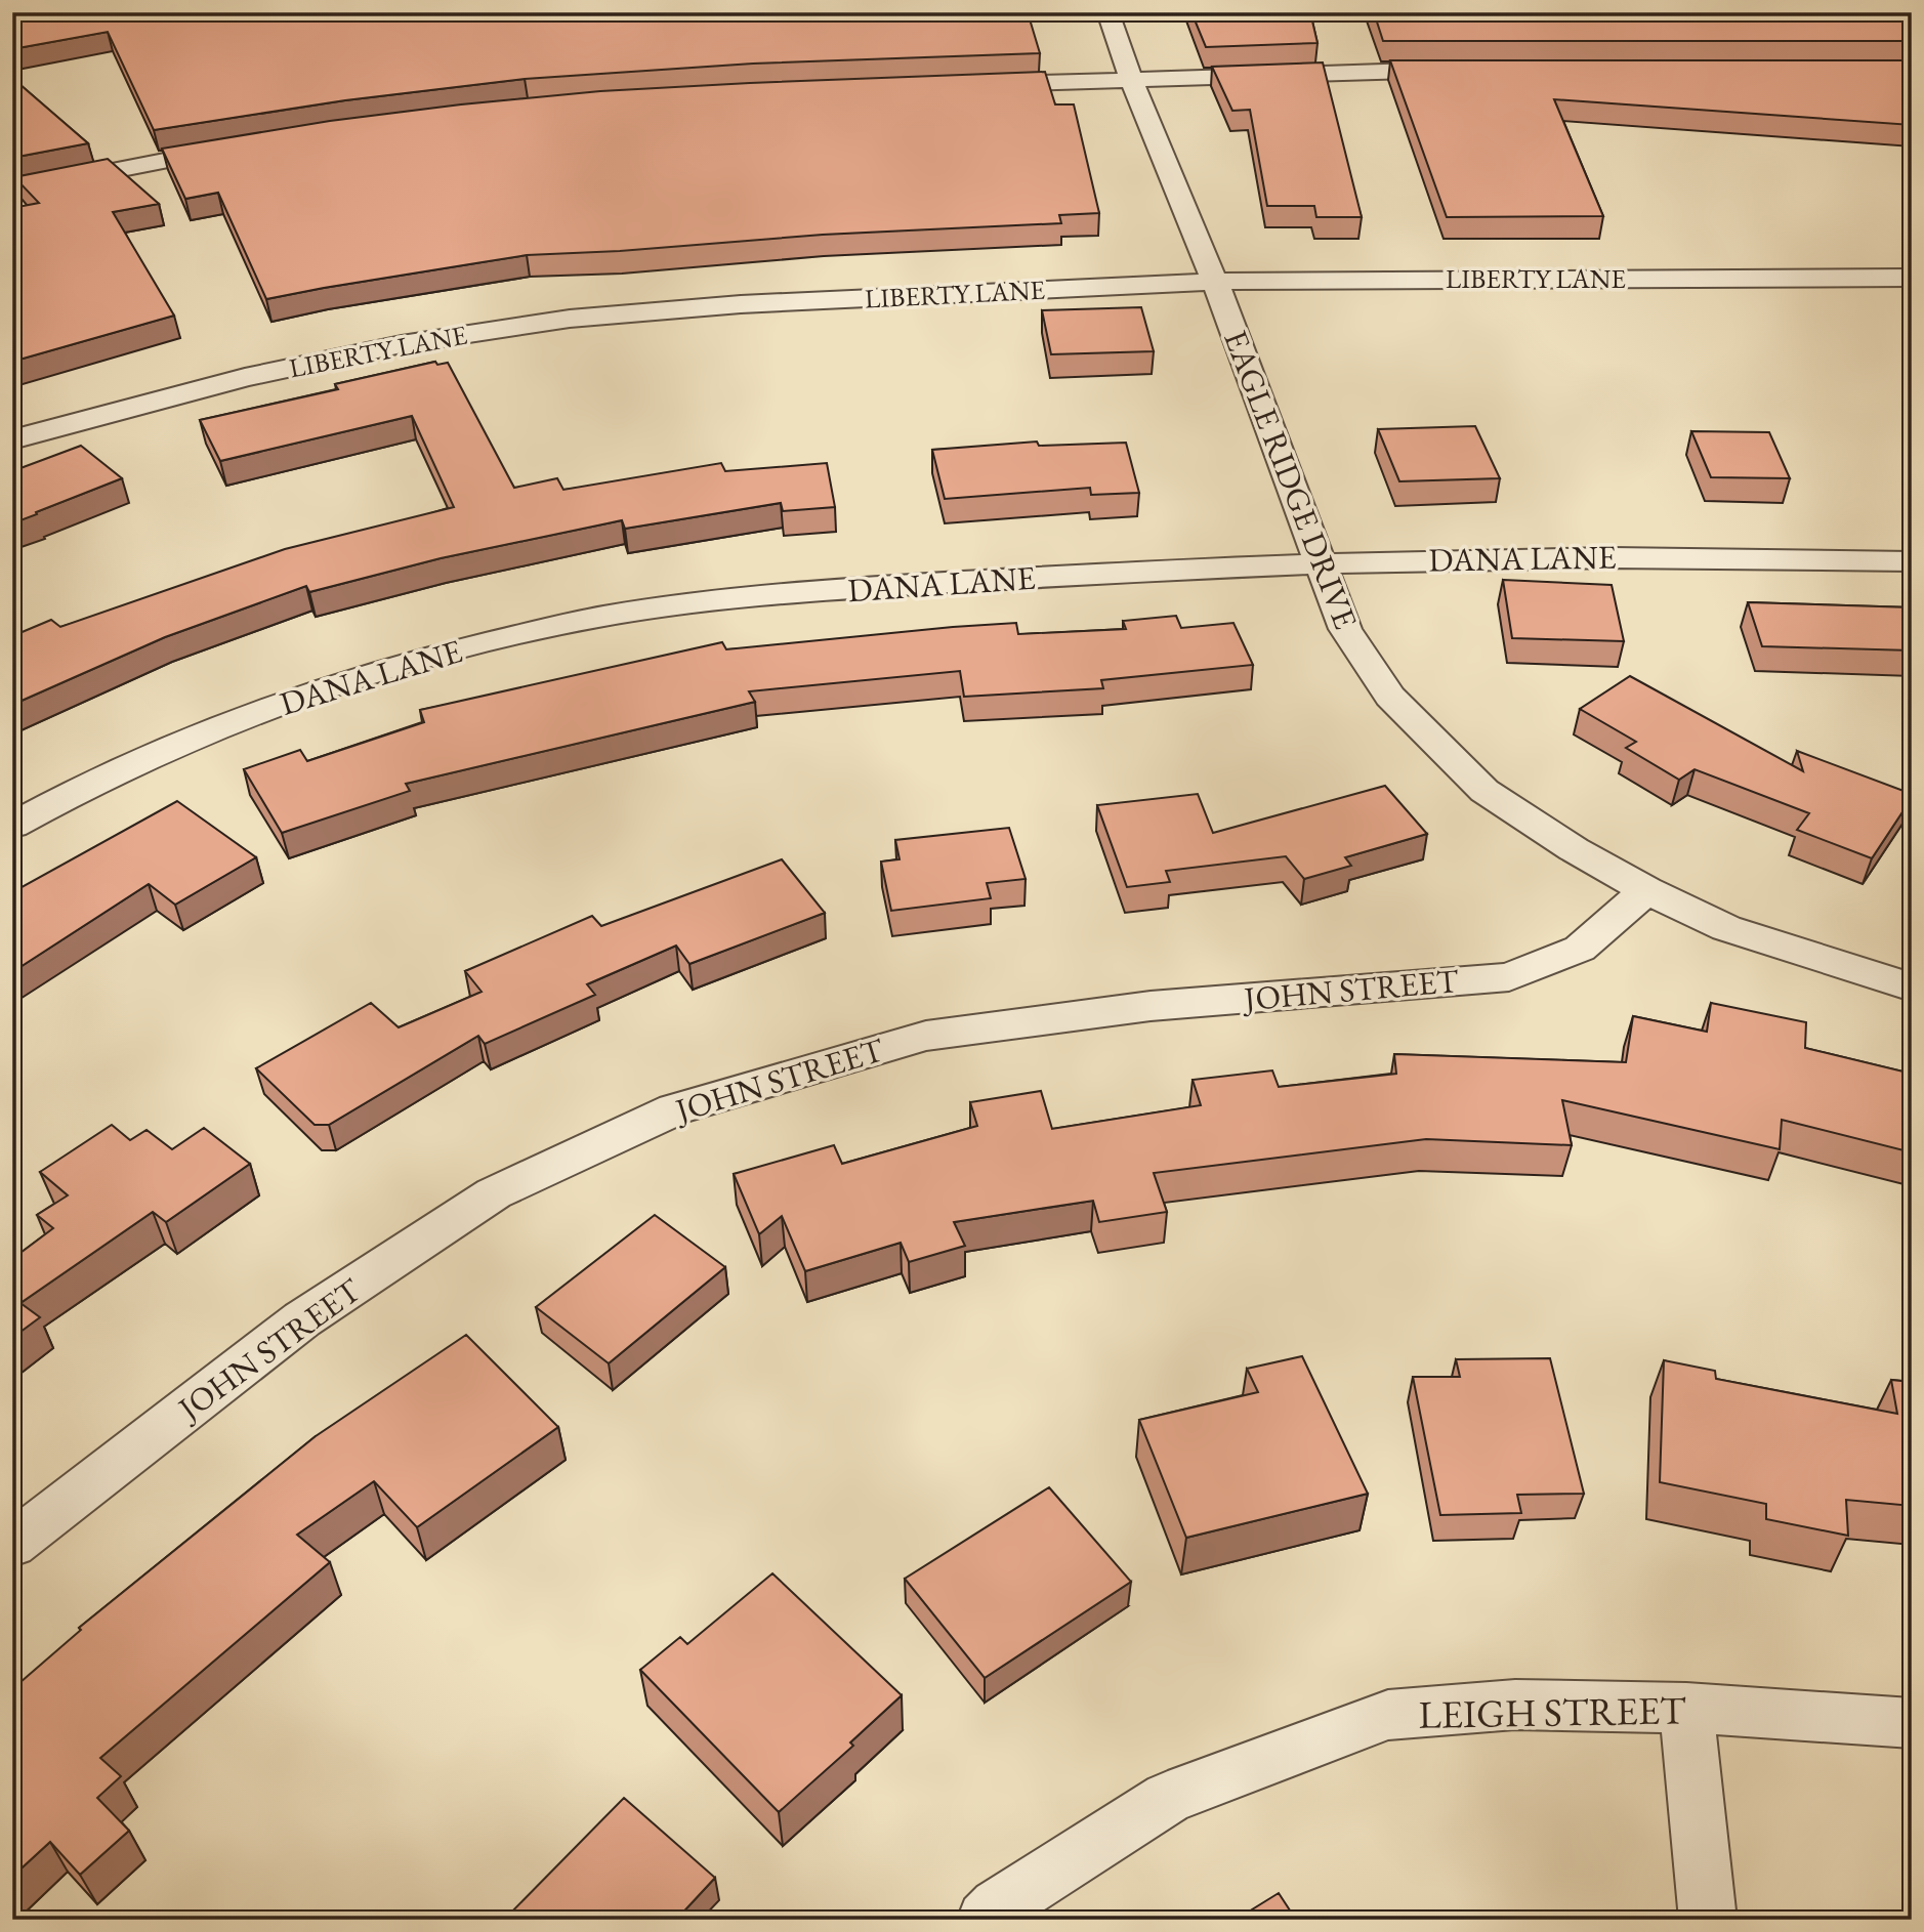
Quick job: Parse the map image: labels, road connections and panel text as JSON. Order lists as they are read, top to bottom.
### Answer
{
  "streets": {
    "street": [
      "LIBERTY LANE",
      "EAGLE RIDGE DRIVE",
      "DANA LANE",
      "JOHN STREET",
      "LEIGH STREET"
    ]
  },
  "crossings": [
    ["LIBERTY LANE", "EAGLE RIDGE DRIVE"],
    ["EAGLE RIDGE DRIVE", "DANA LANE"],
    ["EAGLE RIDGE DRIVE", "JOHN STREET"]
  ]
}
